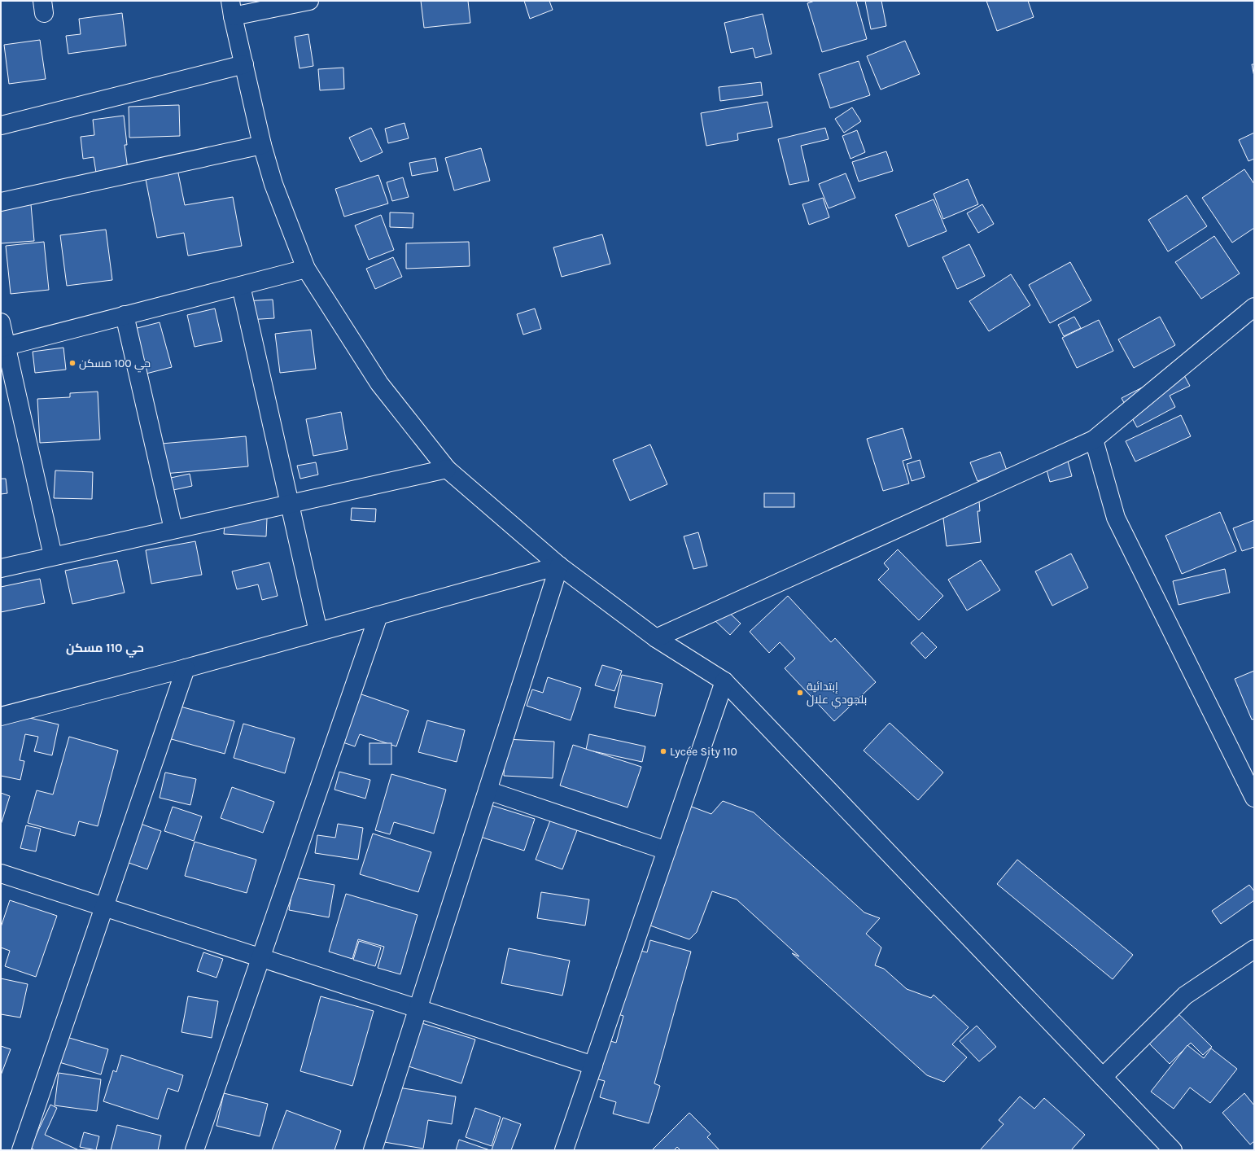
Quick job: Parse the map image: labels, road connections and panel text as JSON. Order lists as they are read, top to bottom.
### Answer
{
  "districts": ["حي 110 مسكن"],
  "places": ["حي 100 مسكن", "إبتدائية بلجودي علال", "Lycée Sity 110"]
}
